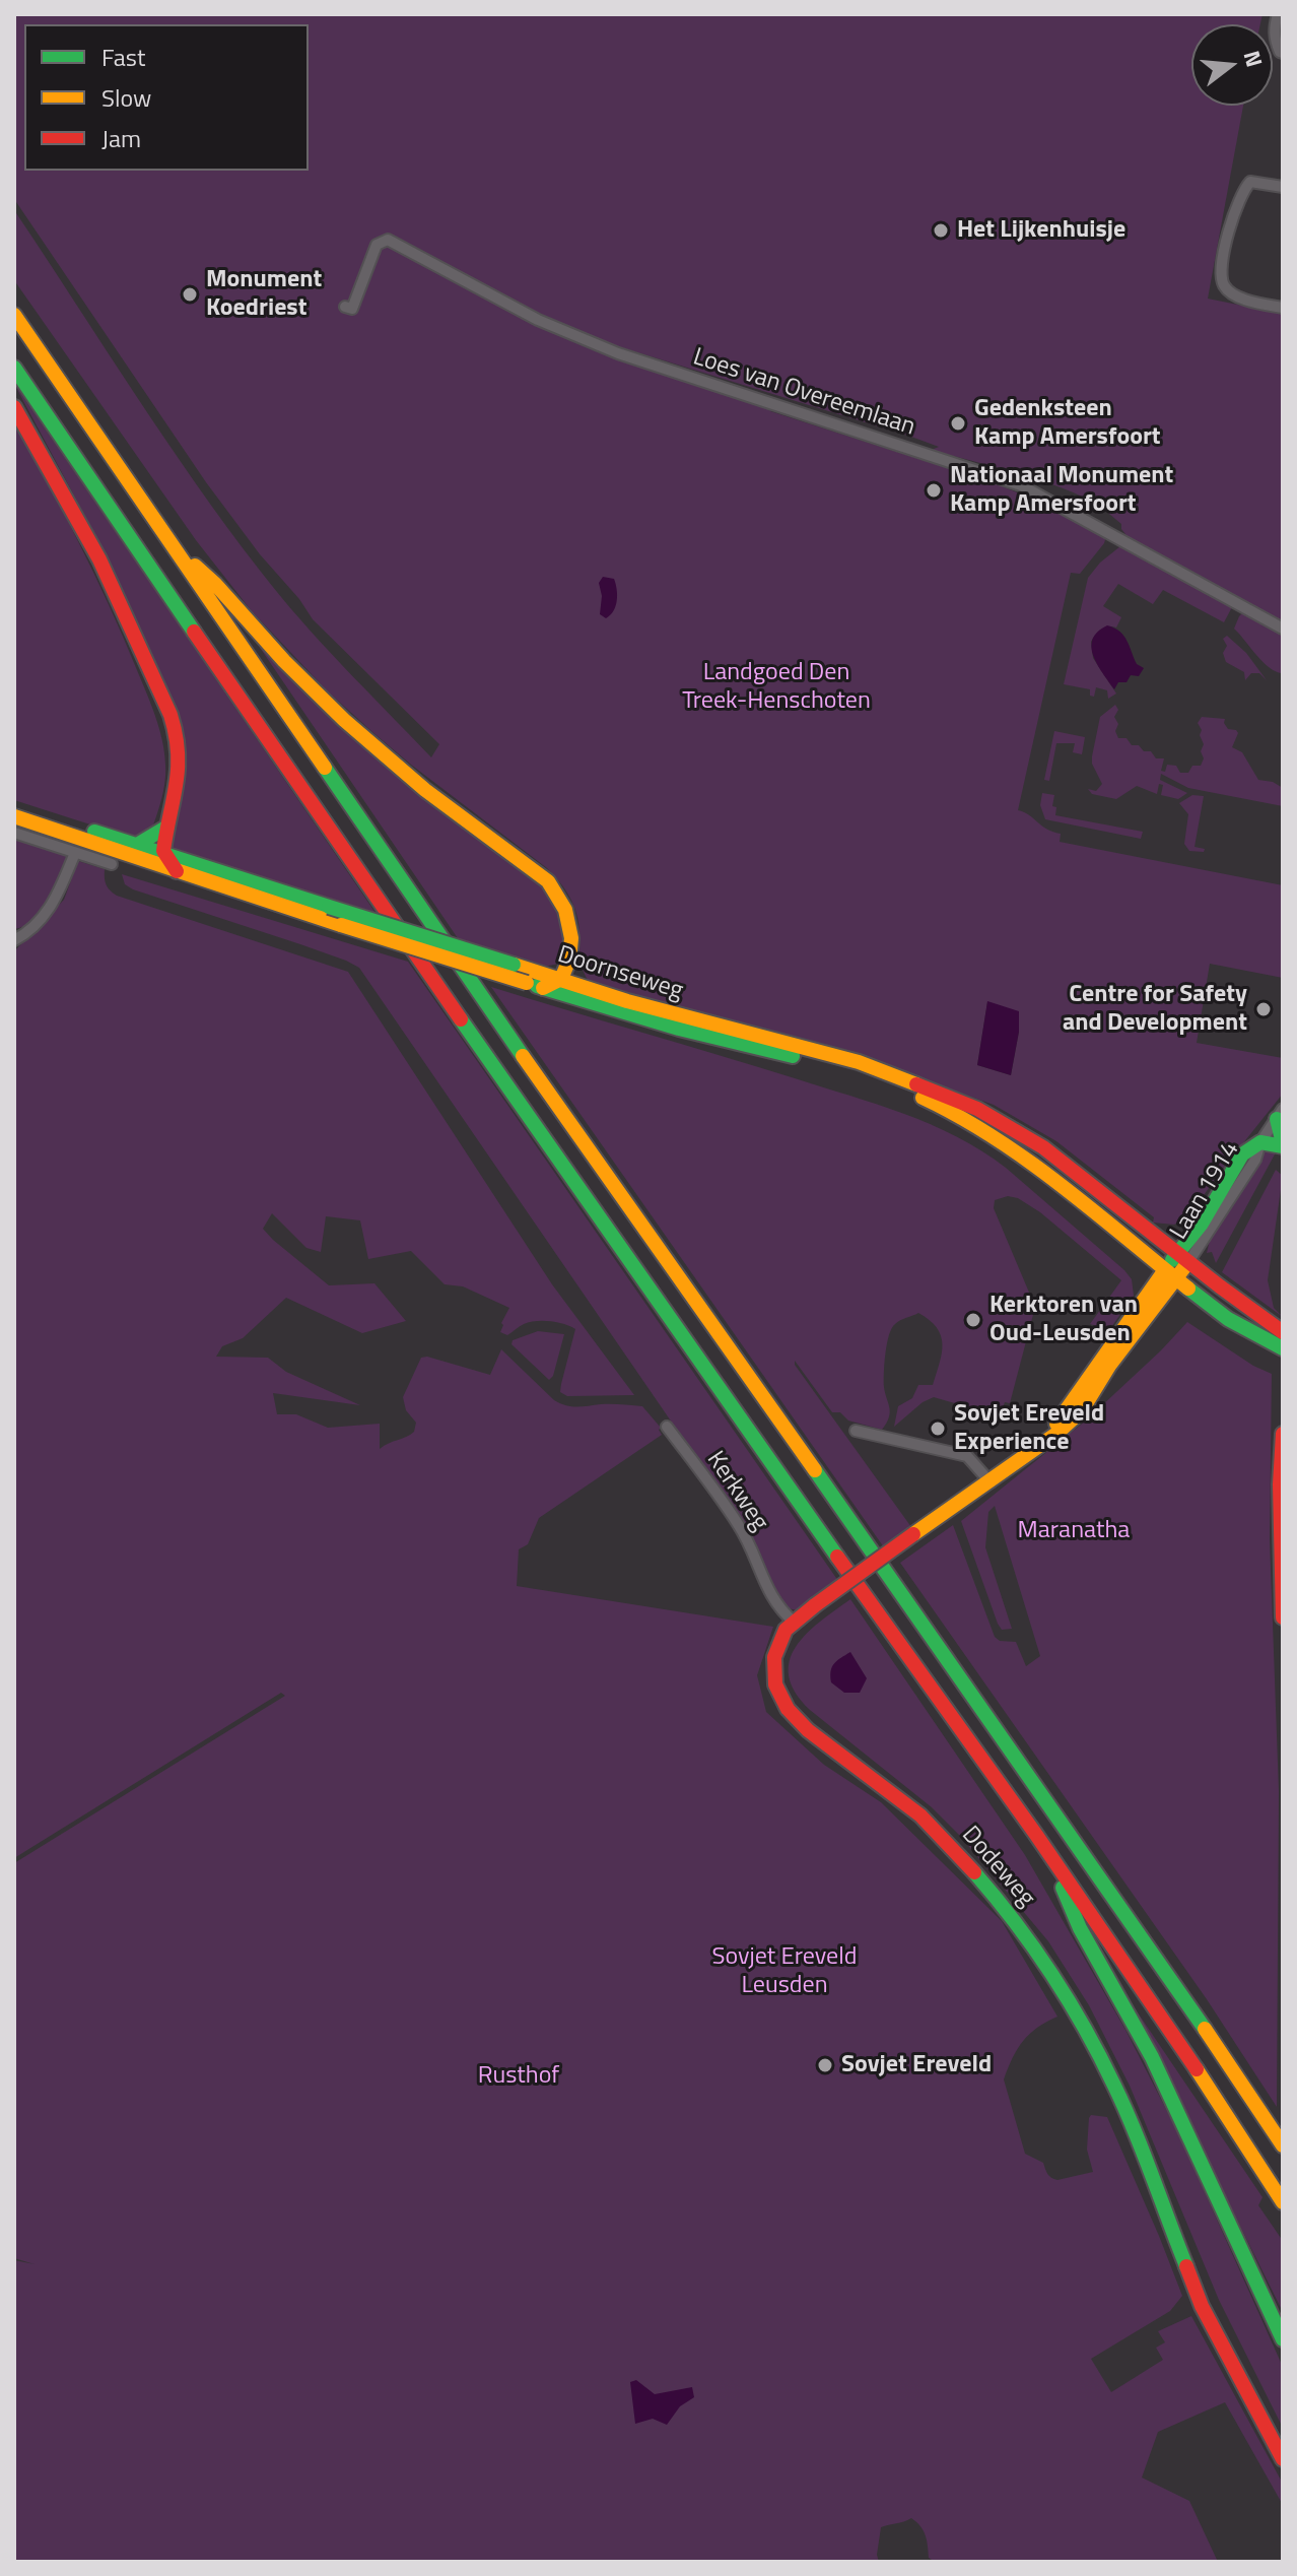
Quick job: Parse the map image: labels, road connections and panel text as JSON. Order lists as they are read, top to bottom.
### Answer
{
  "streets": {
    "main road": ["Doornseweg", "Laan 1914", "Dodeweg"],
    "street": ["Loes van Overeemlaan", "Kerkweg"]
  },
  "crossings": [
    ["Doornseweg", "Laan 1914"],
    ["Doornseweg", "Dodeweg"],
    ["Laan 1914", "Dodeweg"],
    ["Kerkweg", "Dodeweg"]
  ],
  "parks": [
    "Landgoed Den Treek-Henschoten",
    "Maranatha",
    "Sovjet Ereveld Leusden",
    "Rusthof"
  ],
  "places": [
    "Het Lijkenhuisje",
    "Monument Koedriest",
    "Gedenksteen Kamp Amersfoort",
    "Nationaal Monument Kamp Amersfoort",
    "Centre for Safety and Development",
    "Kerktoren van Oud-Leusden",
    "Sovjet Ereveld Experience",
    "Sovjet Ereveld"
  ],
  "legend": ["Fast", "Slow", "Jam"],
  "north": "right"
}
